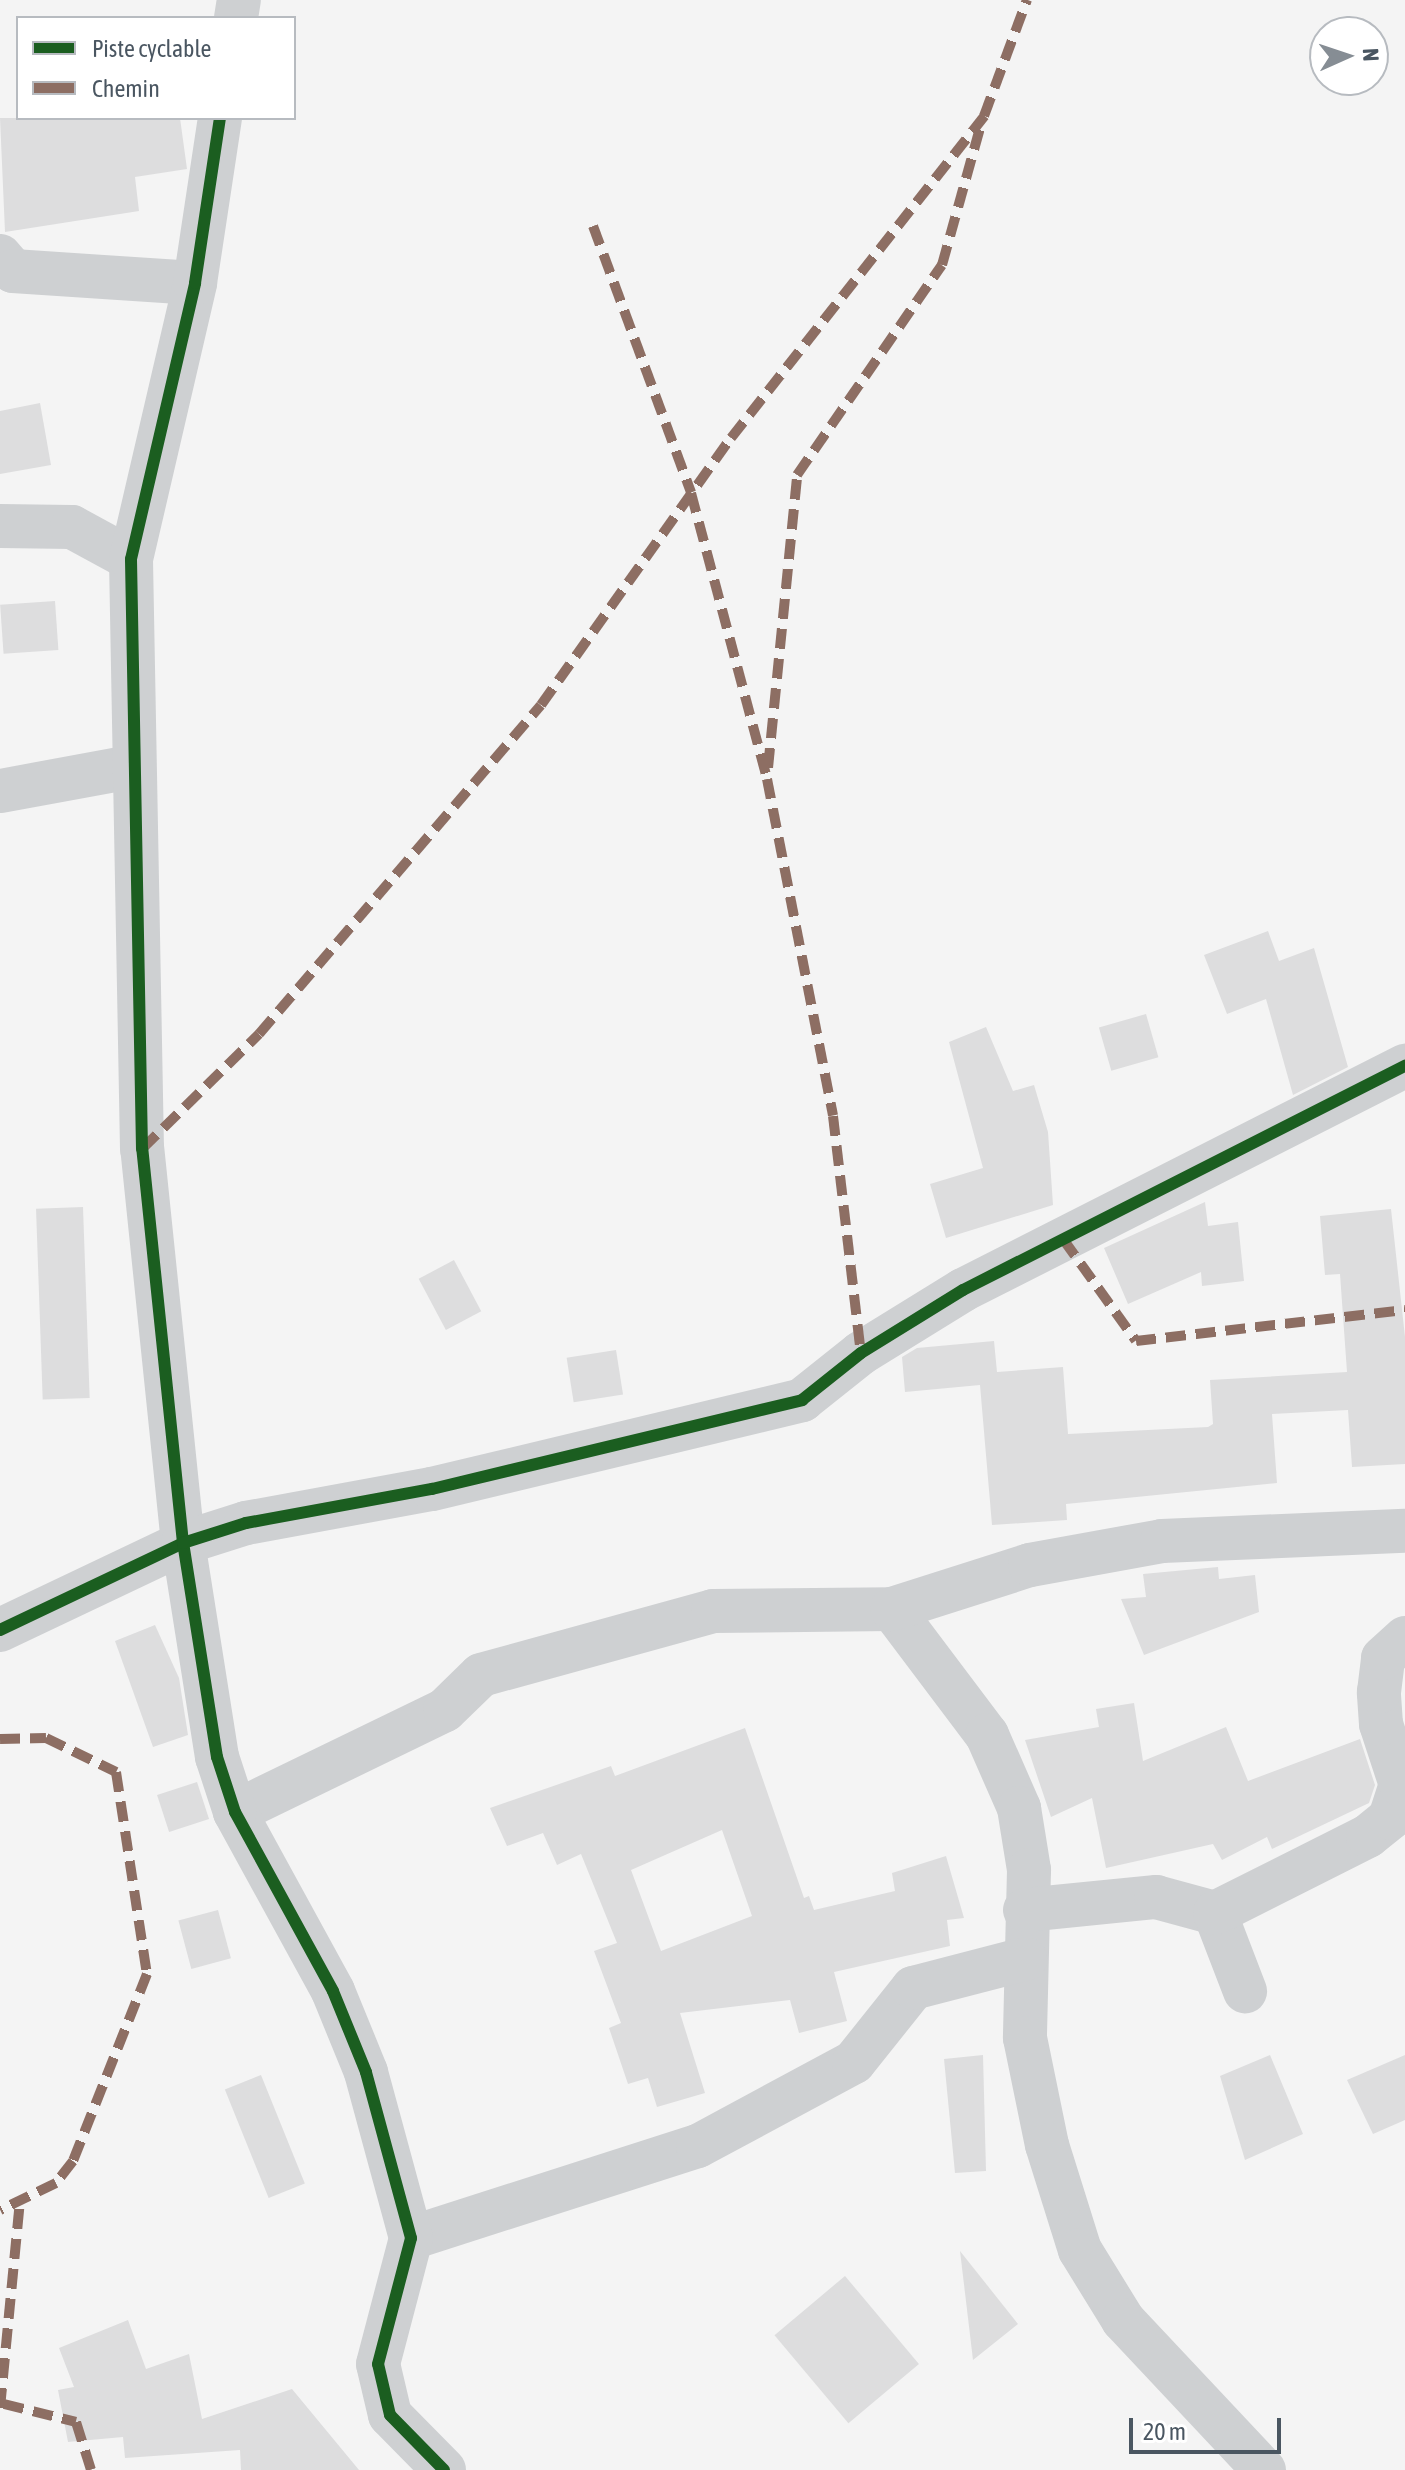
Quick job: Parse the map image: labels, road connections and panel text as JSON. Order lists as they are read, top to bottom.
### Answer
{
  "legend": ["Piste cyclable", "Chemin"],
  "scale_bar": "20 m",
  "north": "right"
}
